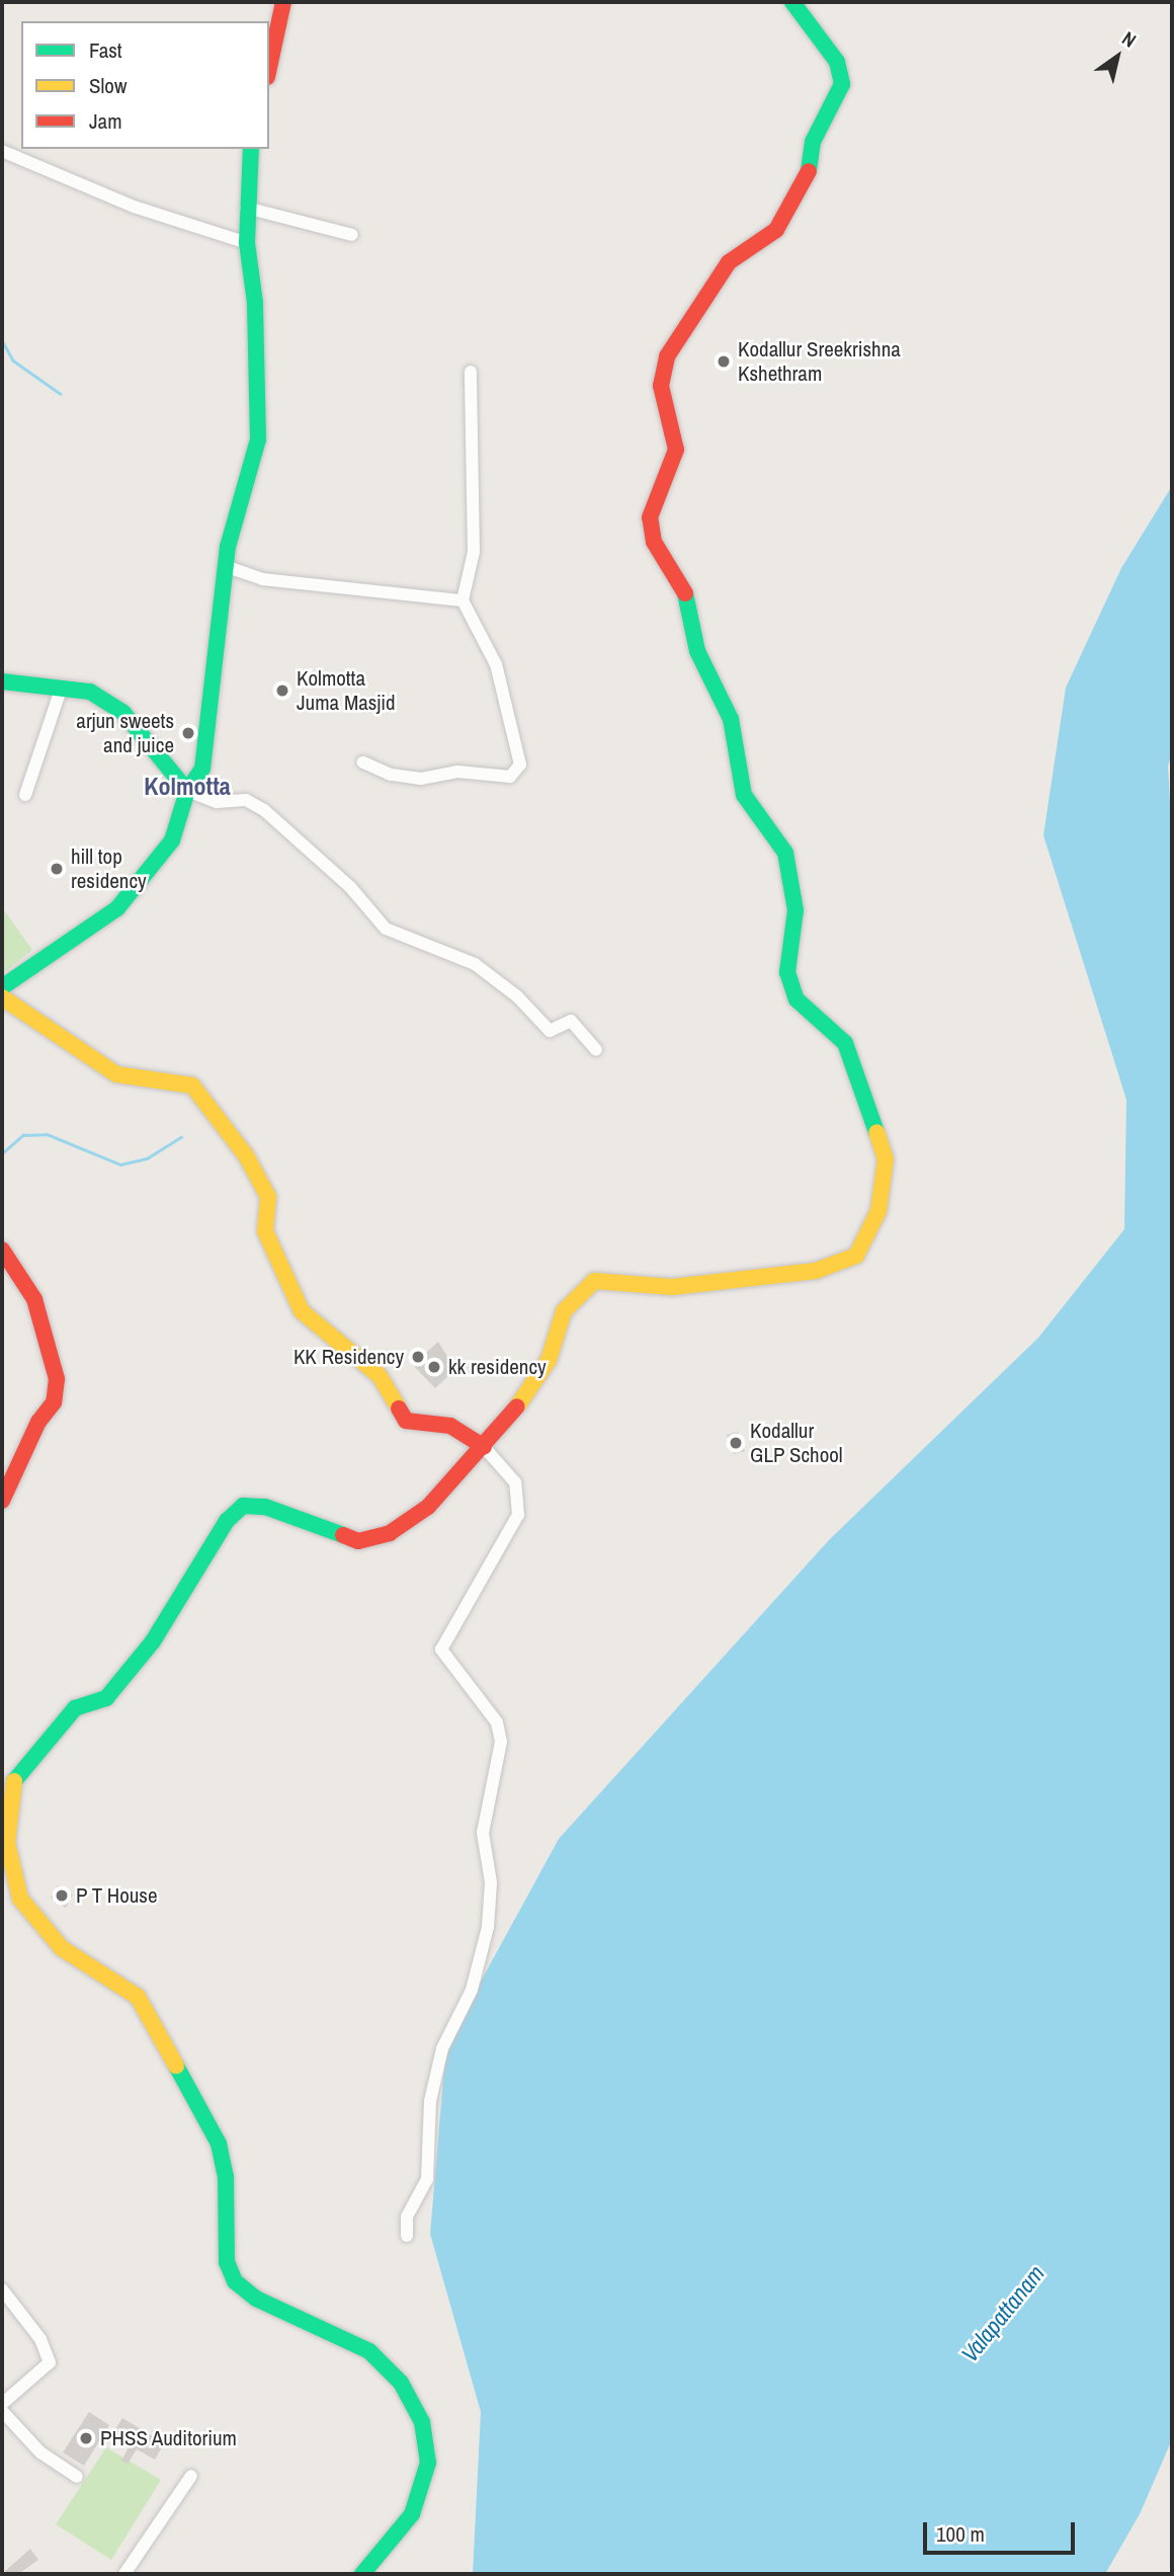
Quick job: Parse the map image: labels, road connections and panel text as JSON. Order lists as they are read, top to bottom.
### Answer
{
  "districts": ["Kolmotta"],
  "water": ["Valapattanam"],
  "places": [
    "Kodallur Sreekrishna Kshethram",
    "Kolmotta Juma Masjid",
    "arjun sweets and juice",
    "hill top residency",
    "KK Residency",
    "kk residency",
    "Kodallur GLP School",
    "P T House",
    "PHSS Auditorium"
  ],
  "legend": ["Fast", "Slow", "Jam"],
  "scale_bar": "100 m",
  "north": "top right"
}
